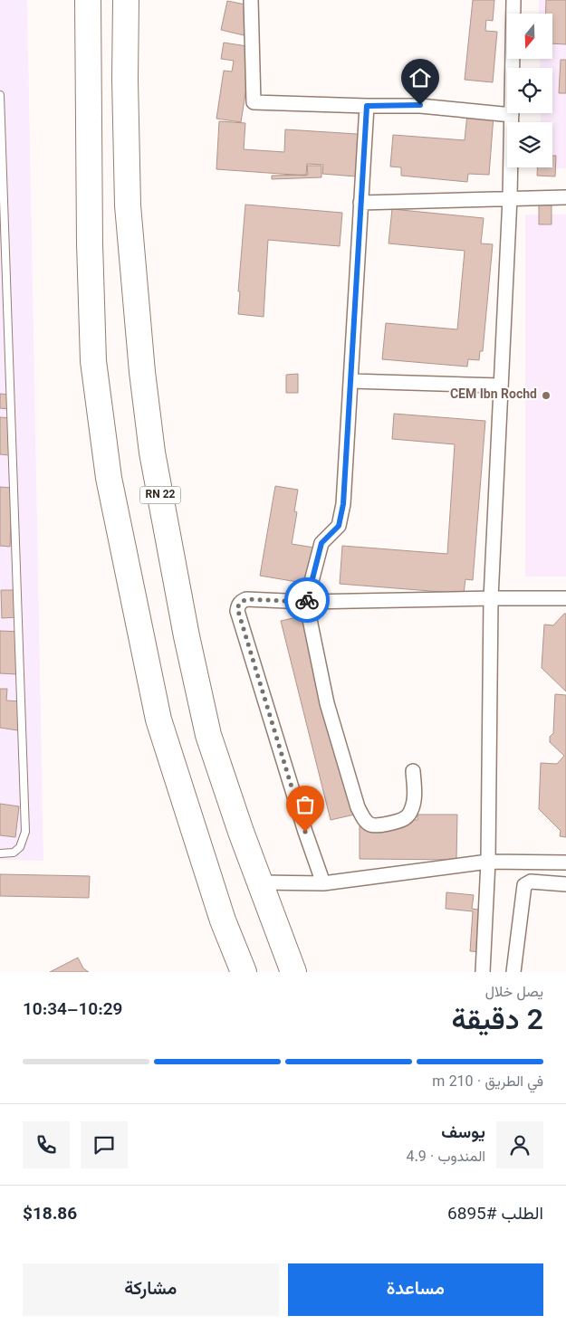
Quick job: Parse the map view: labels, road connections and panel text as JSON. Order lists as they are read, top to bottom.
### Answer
{
  "streets": {
    "highway": ["RN 22"]
  },
  "places": ["CEM Ibn Rochd"],
  "north": "bottom",
  "page": {
    "heading": ["2 دقيقة", "يصل خلال", "10:29–10:34"],
    "panel": [
      "يوسف",
      "المندوب · 4.9",
      "الطلب #6895",
      "$18.86"
    ],
    "bar": "في الطريق · 210 m",
    "buttons": ["مساعدة", "مشاركة"]
  }
}
